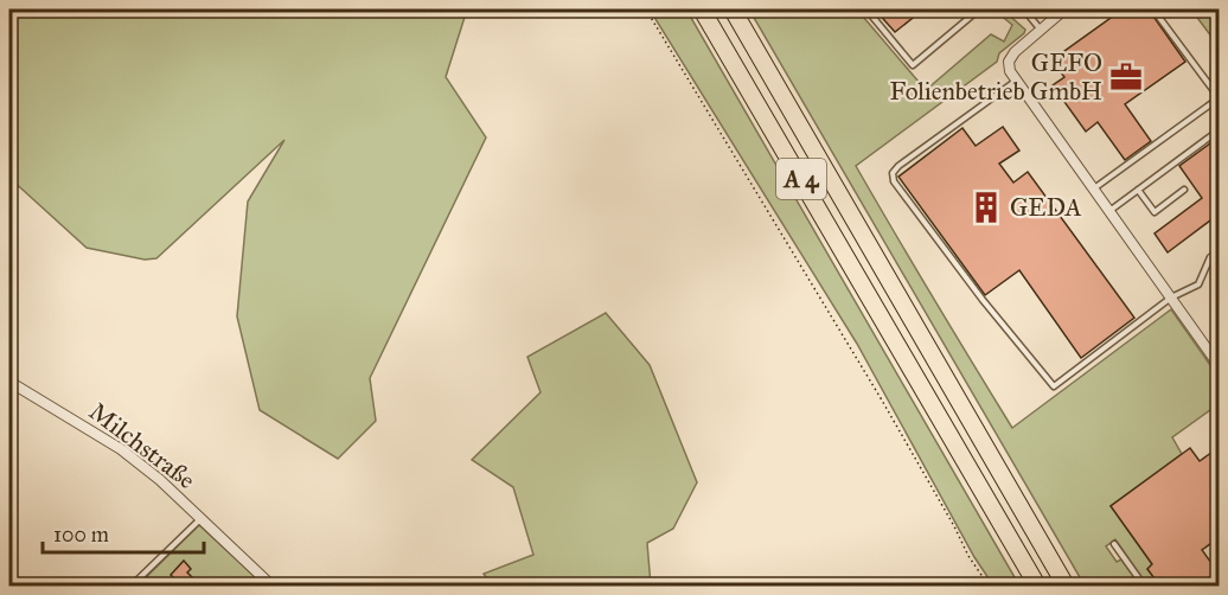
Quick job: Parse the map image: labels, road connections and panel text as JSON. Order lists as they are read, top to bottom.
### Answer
{
  "streets": {
    "highway": ["A 4"],
    "street": ["Milchstraße"]
  },
  "places": {
    "office": ["GEFO Folienbetrieb GmbH"],
    "building": ["GEDA"]
  },
  "scale_bar": "100 m"
}
